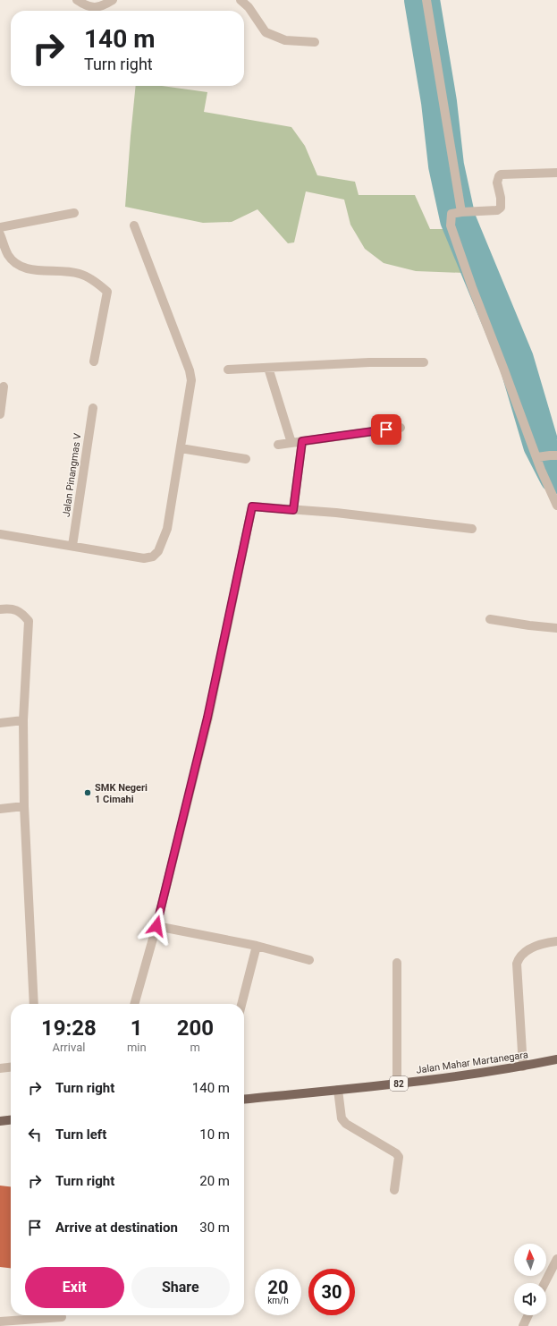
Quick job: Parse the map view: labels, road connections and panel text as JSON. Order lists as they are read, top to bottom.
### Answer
{
  "streets": {
    "main road": ["Jalan Mahar Martanegara", "82"],
    "street": ["Jalan Pinangmas V"]
  },
  "places": ["SMK Negeri 1 Cimahi"],
  "north": "top",
  "page": {
    "turn": ["140 m", "Turn right"],
    "eta": [
      "19:28",
      "Arrival",
      "1",
      "min",
      "200",
      "m"
    ],
    "list": [
      {
        "name": "Turn right",
        "value": "140 m"
      },
      {
        "name": "Turn left",
        "value": "10 m"
      },
      {
        "name": "Turn right",
        "value": "20 m"
      },
      {
        "name": "Arrive at destination",
        "value": "30 m"
      }
    ],
    "buttons": ["Exit", "Share"],
    "speed": "20 km/h",
    "limit": "30"
  }
}
